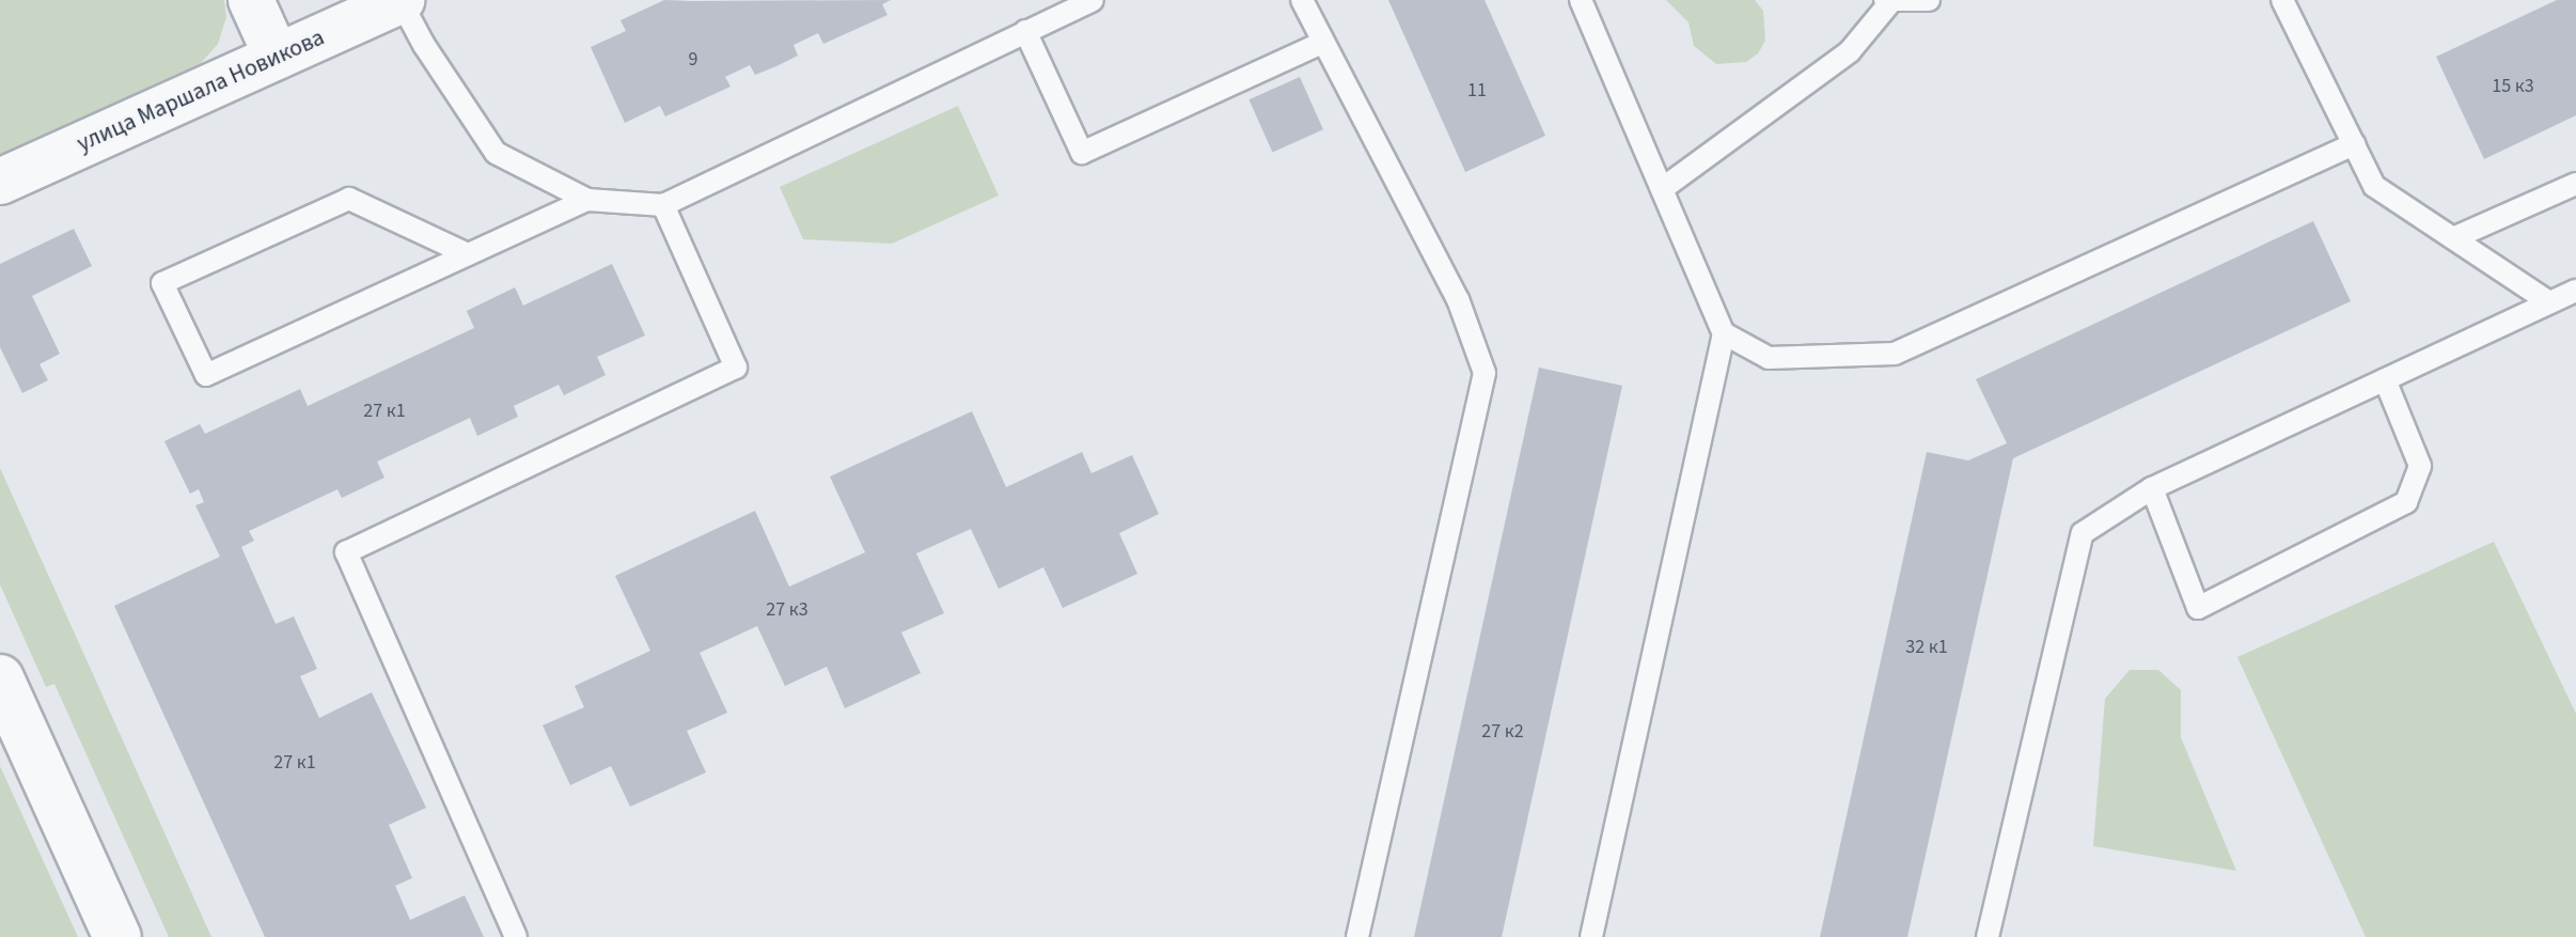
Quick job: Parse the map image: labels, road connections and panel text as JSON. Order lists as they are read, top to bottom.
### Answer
{
  "streets": {
    "street": ["улица Маршала Новикова"]
  },
  "house_numbers": [
    "9",
    "15 к3",
    "11",
    "27 к1",
    "27 к3",
    "32 к1",
    "27 к2",
    "27 к1"
  ]
}
